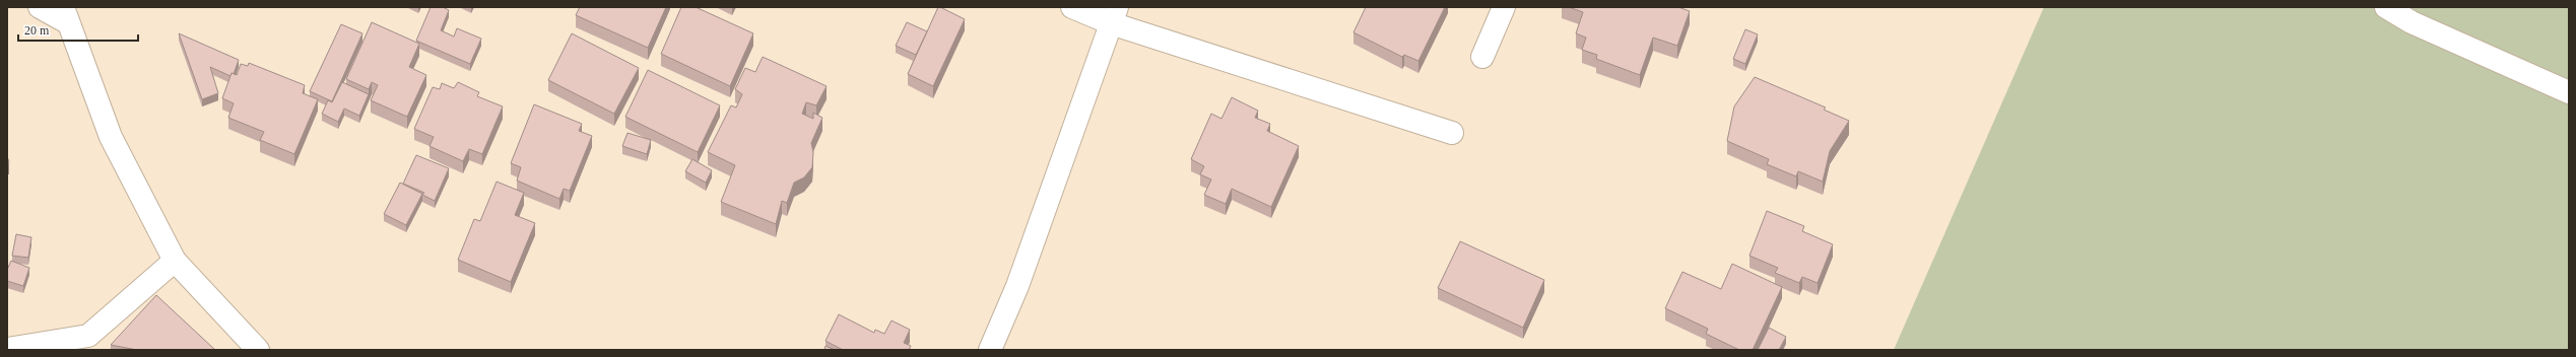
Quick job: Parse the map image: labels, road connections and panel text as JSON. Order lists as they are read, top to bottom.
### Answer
{
  "scale_bar": "20 m"
}
